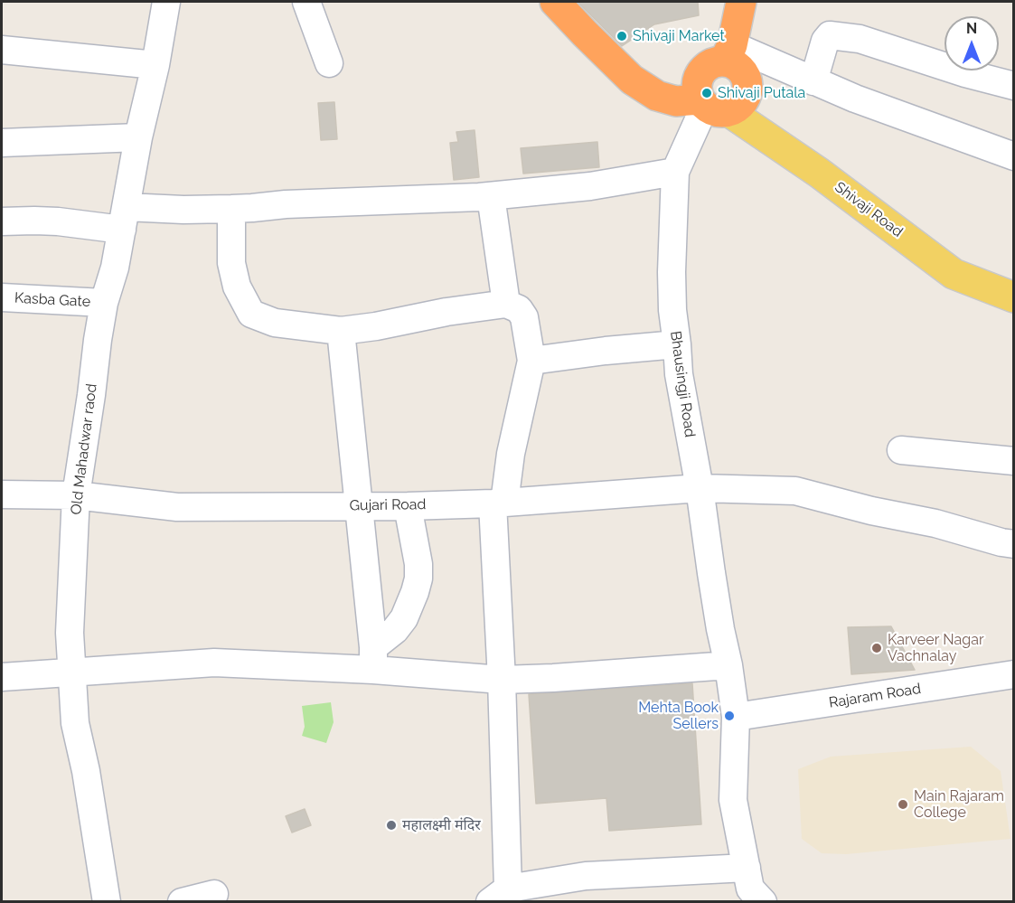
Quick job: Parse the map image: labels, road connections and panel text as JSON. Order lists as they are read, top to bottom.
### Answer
{
  "streets": {
    "main road": ["Shivaji Road"],
    "street": [
      "Kasba Gate",
      "Bhausingji Road",
      "Old Mahadwar raod",
      "Gujari Road",
      "Rajaram Road"
    ]
  },
  "crossings": [
    ["Shivaji Road", "Bhausingji Road"],
    ["Kasba Gate", "Old Mahadwar raod"],
    ["Bhausingji Road", "Gujari Road"],
    ["Bhausingji Road", "Rajaram Road"],
    ["Old Mahadwar raod", "Gujari Road"]
  ],
  "places": [
    "Shivaji Market",
    "Shivaji Putala",
    "Karveer Nagar Vachnalay",
    "Mehta Book Sellers",
    "Main Rajaram College",
    "महालक्ष्मी मंदिर"
  ],
  "north": "top"
}
